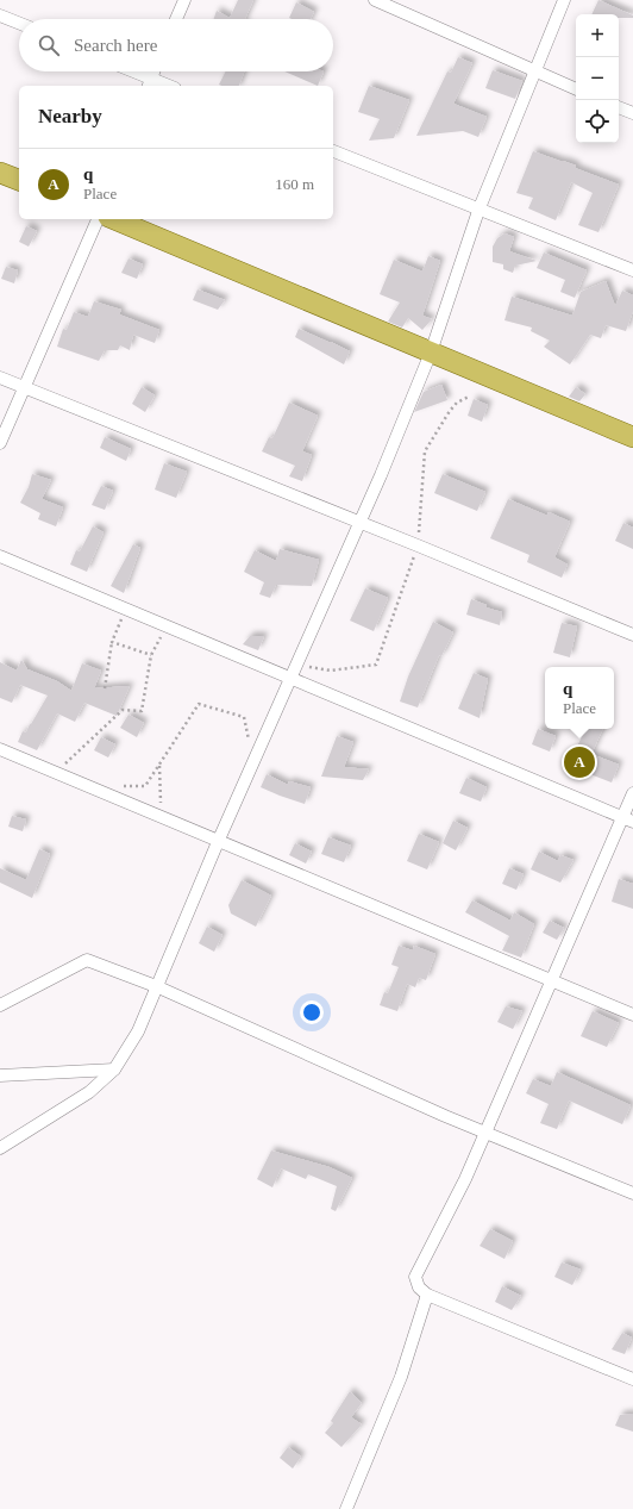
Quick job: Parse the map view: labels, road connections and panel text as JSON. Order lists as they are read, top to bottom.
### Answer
{
  "page": {
    "map_buttons": ["+", "−"],
    "search": "Search here",
    "heading": "Nearby",
    "list": [
      {
        "mark": "A",
        "name": "q",
        "note": "Place",
        "value": "160 m"
      }
    ],
    "popup": ["q", "Place"],
    "pins": "A"
  }
}
